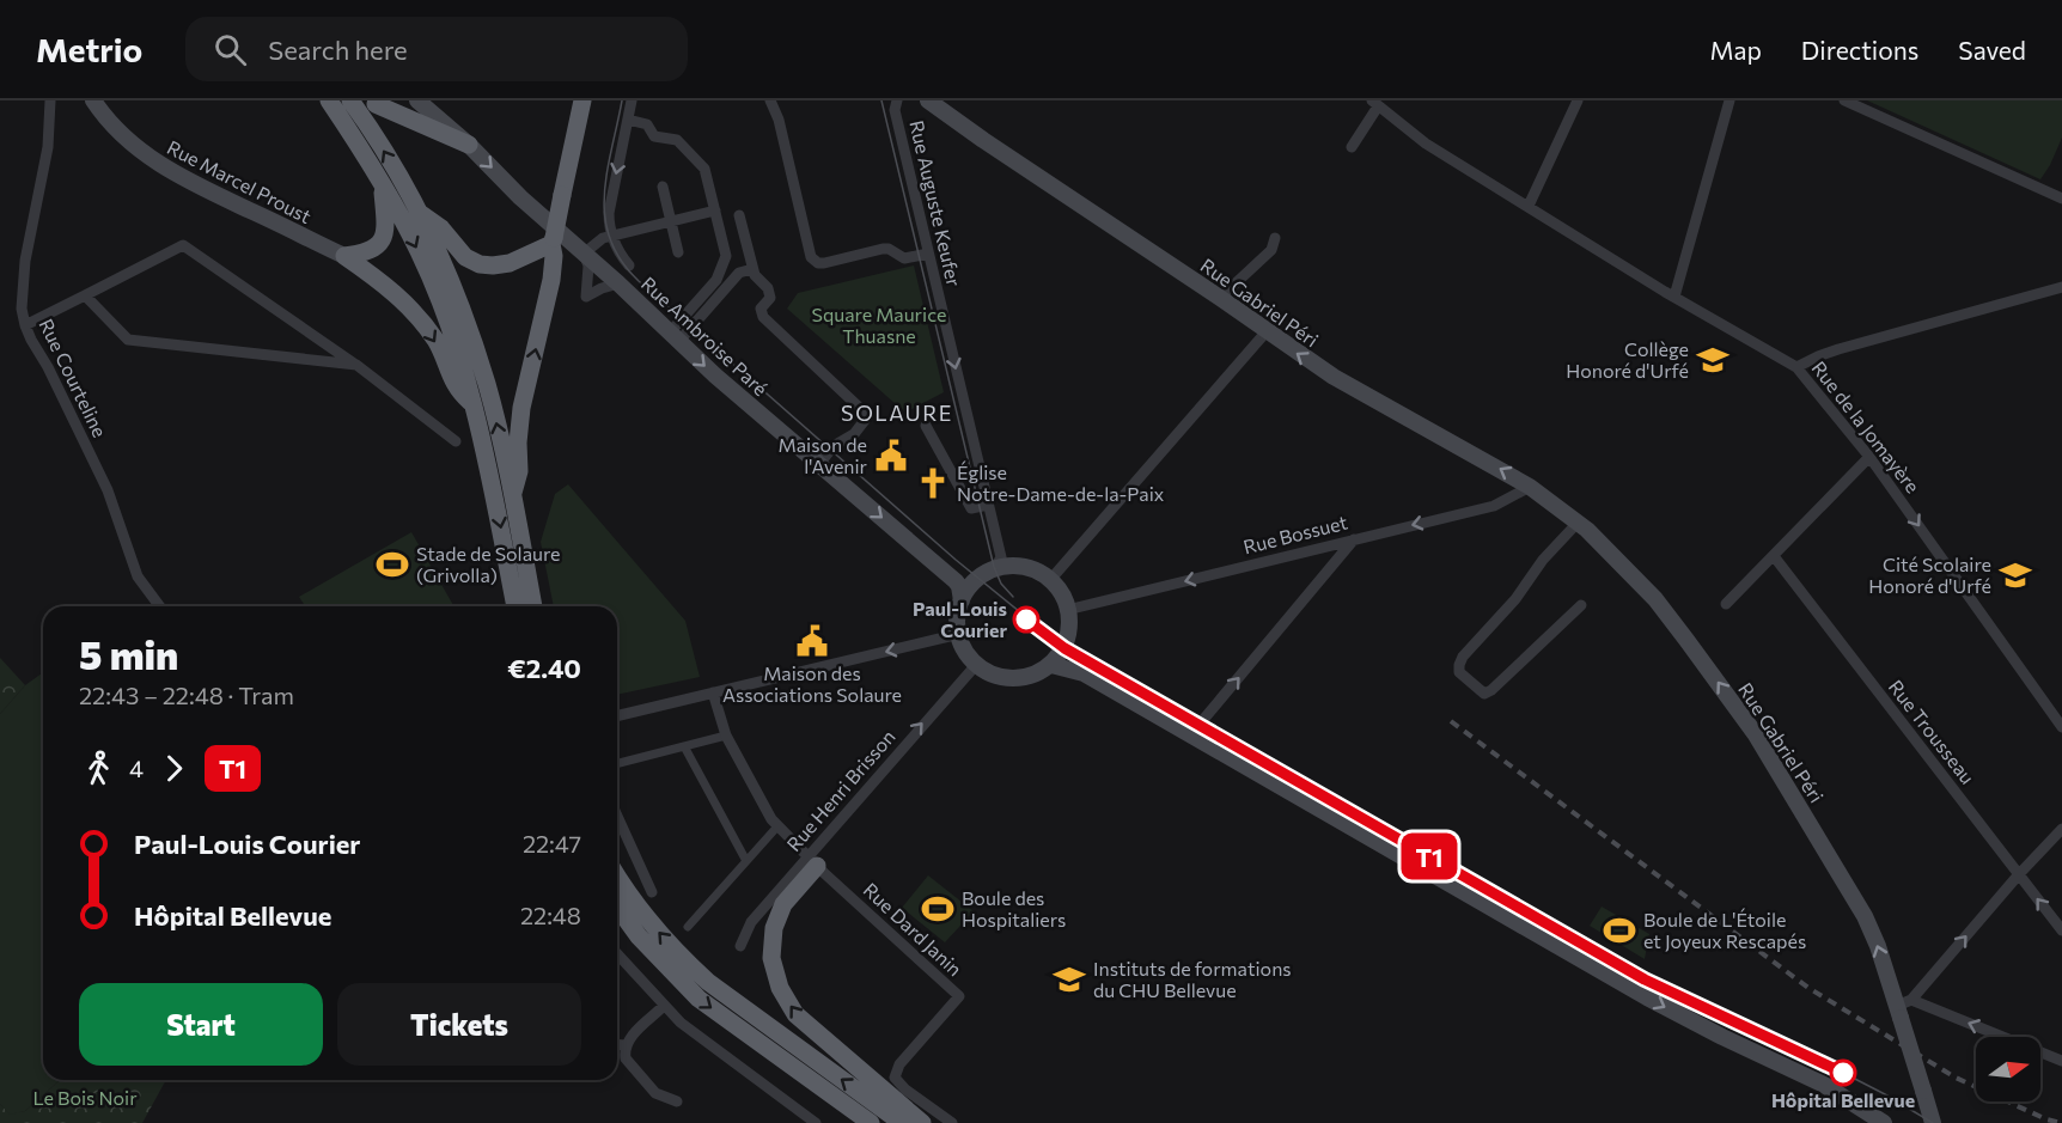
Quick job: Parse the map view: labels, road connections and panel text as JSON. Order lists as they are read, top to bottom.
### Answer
{
  "streets": {
    "main road": ["Rue Marcel Proust", "Rue Gabriel Péri", "Rue Ambroise Paré"],
    "street": [
      "Rue Auguste Keufer",
      "Rue Courteline",
      "Rue de la Jomayère",
      "Rue Bossuet",
      "Rue Trousseau",
      "Rue Henri Brisson",
      "Rue Dard Janin"
    ]
  },
  "crossings": [
    ["Rue Auguste Keufer", "Rue Ambroise Paré"],
    ["Rue Auguste Keufer", "Rue Bossuet"],
    ["Rue Auguste Keufer", "Rue Henri Brisson"],
    ["Rue Gabriel Péri", "Rue Bossuet"],
    ["Rue Ambroise Paré", "Rue Bossuet"],
    ["Rue Ambroise Paré", "Rue Henri Brisson"],
    ["Rue Bossuet", "Rue Henri Brisson"],
    ["Rue Henri Brisson", "Rue Dard Janin"]
  ],
  "one_way": [
    "Rue Auguste Keufer",
    "Rue Gabriel Péri",
    "Rue Ambroise Paré",
    "Rue de la Jomayère",
    "Rue Bossuet",
    "Rue Henri Brisson"
  ],
  "districts": ["SOLAURE"],
  "parks": ["Square Maurice Thuasne", "Le Bois Noir"],
  "places": {
    "school or university": ["Collège Honoré d'Urfé", "Cité Scolaire Honoré d'Urfé", "Instituts de formations du CHU Bellevue"],
    "public building": ["Maison de l'Avenir", "Maison des Associations Solaure"],
    "church": ["Église Notre-Dame-de-la-Paix"],
    "sports": ["Stade de Solaure (Grivolla)", "Boule des Hospitaliers", "Boule de L'Étoile et Joyeux Rescapés"],
    "other": ["Paul-Louis Courier", "Hôpital Bellevue"]
  },
  "lines": ["tram line T1"],
  "north": "right",
  "page": {
    "header": "Metrio",
    "search": "Search here",
    "nav": ["Map", "Directions", "Saved"],
    "on_map": "T1",
    "heading": ["5 min", "22:43 – 22:48 · Tram", "€2.40"],
    "legs": ["4", "T1"],
    "list": [
      {
        "name": "Paul-Louis Courier",
        "value": "22:47"
      },
      {
        "name": "Hôpital Bellevue",
        "value": "22:48"
      }
    ],
    "buttons": ["Start", "Tickets"]
  }
}
